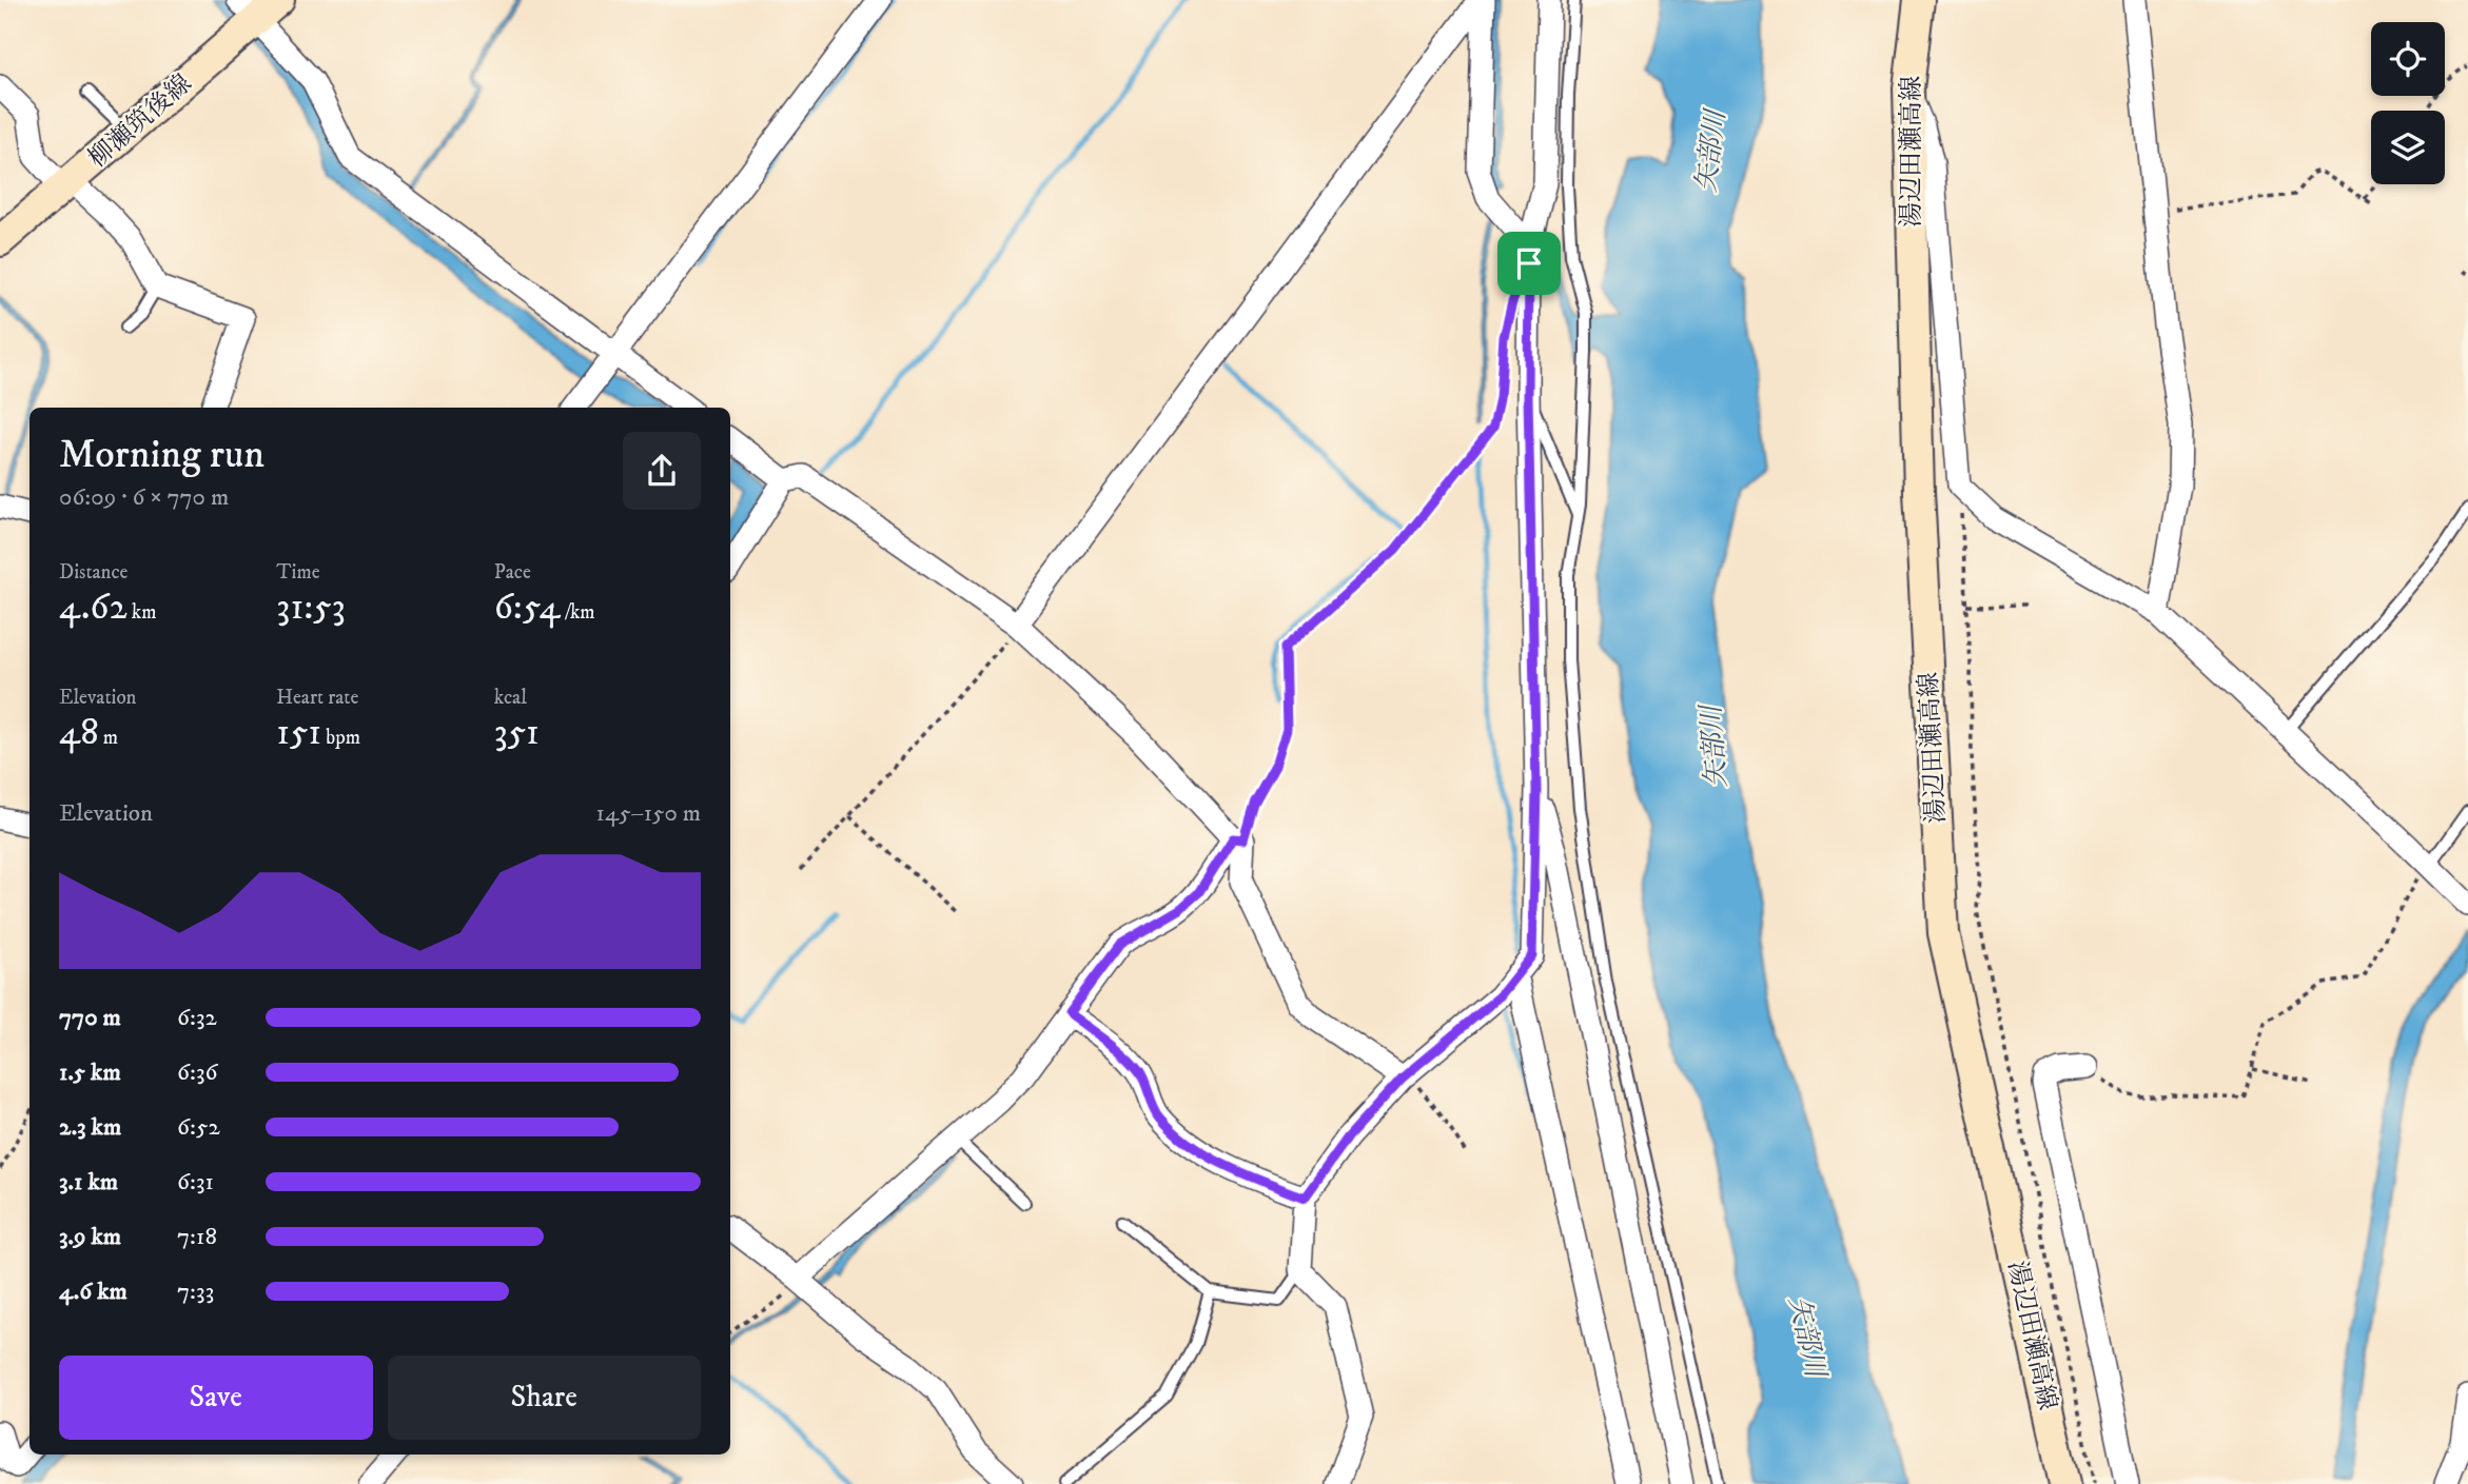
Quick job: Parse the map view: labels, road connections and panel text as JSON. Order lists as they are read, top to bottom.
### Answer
{
  "streets": {
    "main road": ["柳瀬筑後線", "湯辺田瀬高線"]
  },
  "water": ["矢部川"],
  "page": {
    "heading": ["Morning run", "06:09 · 6 × 770 m"],
    "stats": [
      ["Distance", "4.62 km"],
      ["Time", "31:53"],
      ["Pace", "6:54 /km"],
      ["Elevation", "48 m"],
      ["Heart rate", "151 bpm"],
      ["kcal", "351"]
    ],
    "chart": ["Elevation", "145–150 m"],
    "list": [
      {
        "name": "770 m",
        "note": "6:32"
      },
      {
        "name": "1.5 km",
        "note": "6:36"
      },
      {
        "name": "2.3 km",
        "note": "6:52"
      },
      {
        "name": "3.1 km",
        "note": "6:31"
      },
      {
        "name": "3.9 km",
        "note": "7:18"
      },
      {
        "name": "4.6 km",
        "note": "7:33"
      }
    ],
    "buttons": ["Save", "Share"]
  }
}
